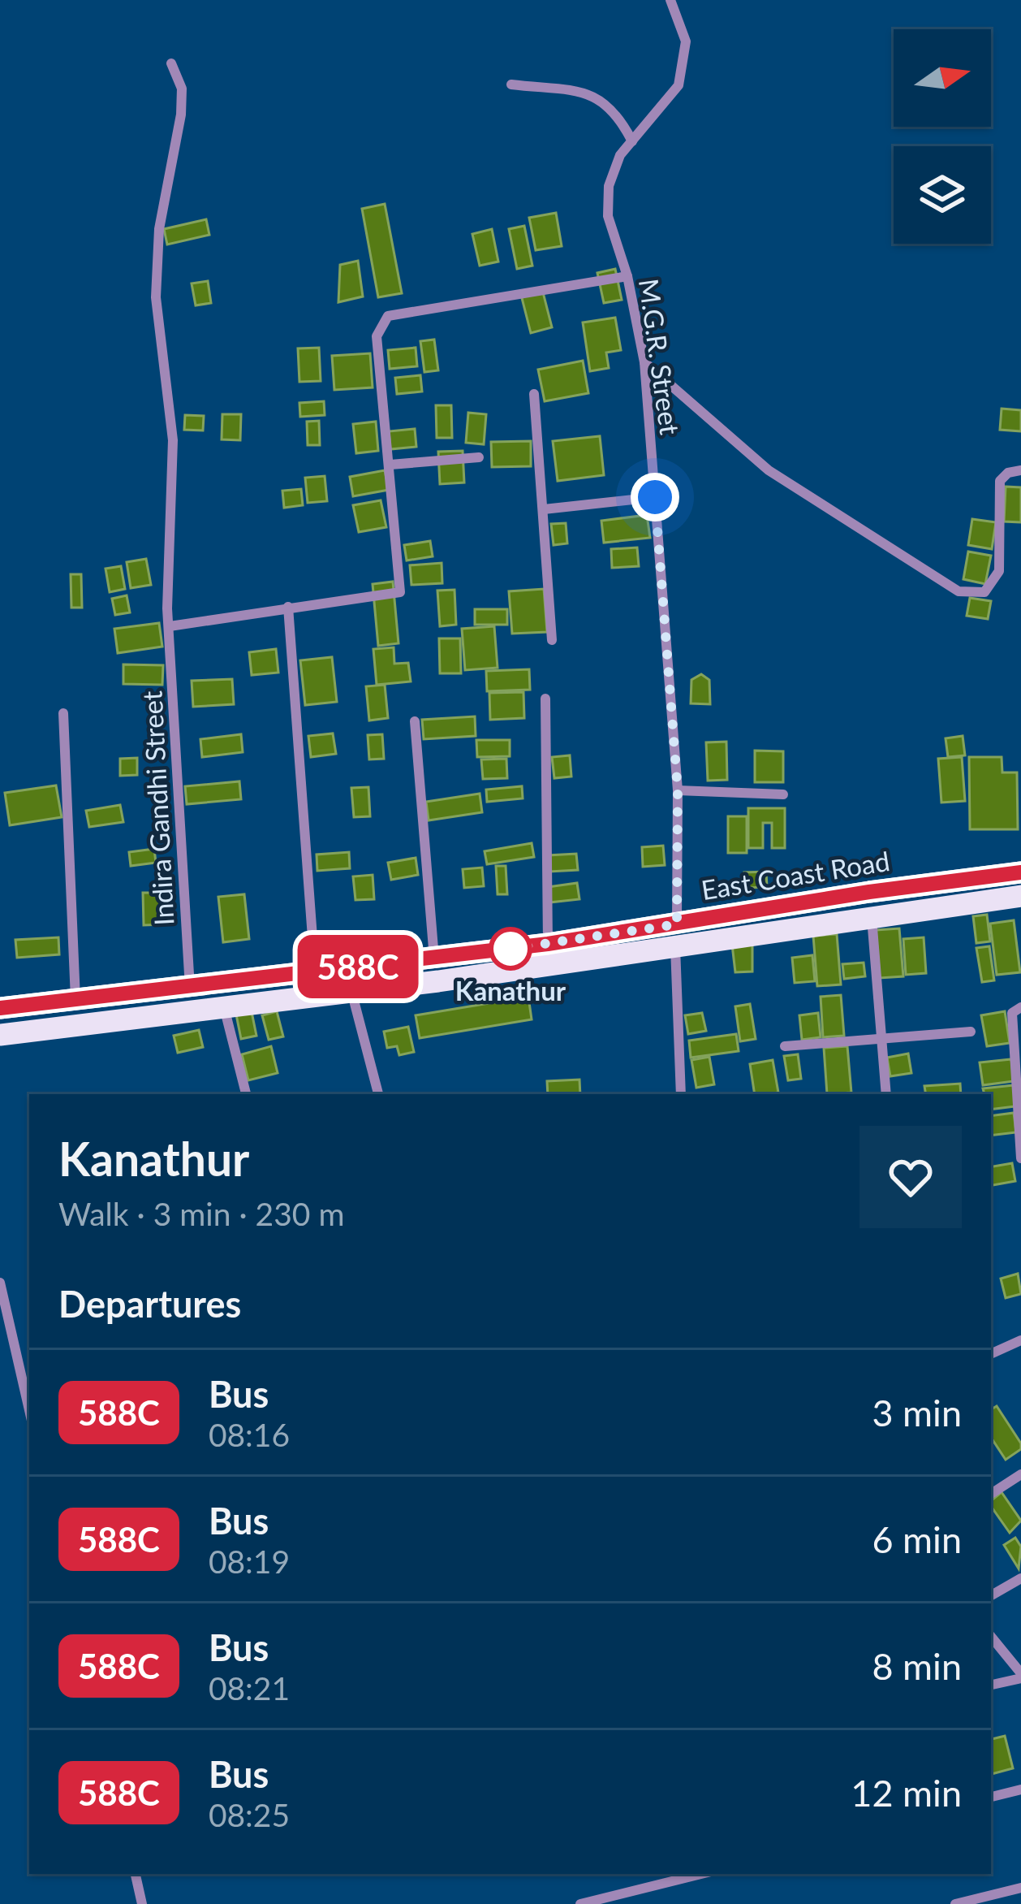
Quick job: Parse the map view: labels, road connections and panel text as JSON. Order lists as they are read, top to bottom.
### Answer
{
  "streets": {
    "main road": ["East Coast Road"],
    "street": ["M.G.R. Street", "Indira Gandhi Street"]
  },
  "crossings": [
    ["M.G.R. Street", "East Coast Road"],
    ["Indira Gandhi Street", "East Coast Road"]
  ],
  "places": ["Kanathur"],
  "lines": ["bus line 588C"],
  "north": "right",
  "page": {
    "on_map": "588C",
    "heading": [
      ["Kanathur", "Walk · 3 min · 230 m"],
      "Departures"
    ],
    "list": [
      {
        "mark": "588C",
        "name": "Bus",
        "note": "08:16",
        "value": "3 min"
      },
      {
        "mark": "588C",
        "name": "Bus",
        "note": "08:19",
        "value": "6 min"
      },
      {
        "mark": "588C",
        "name": "Bus",
        "note": "08:21",
        "value": "8 min"
      },
      {
        "mark": "588C",
        "name": "Bus",
        "note": "08:25",
        "value": "12 min"
      }
    ]
  }
}
